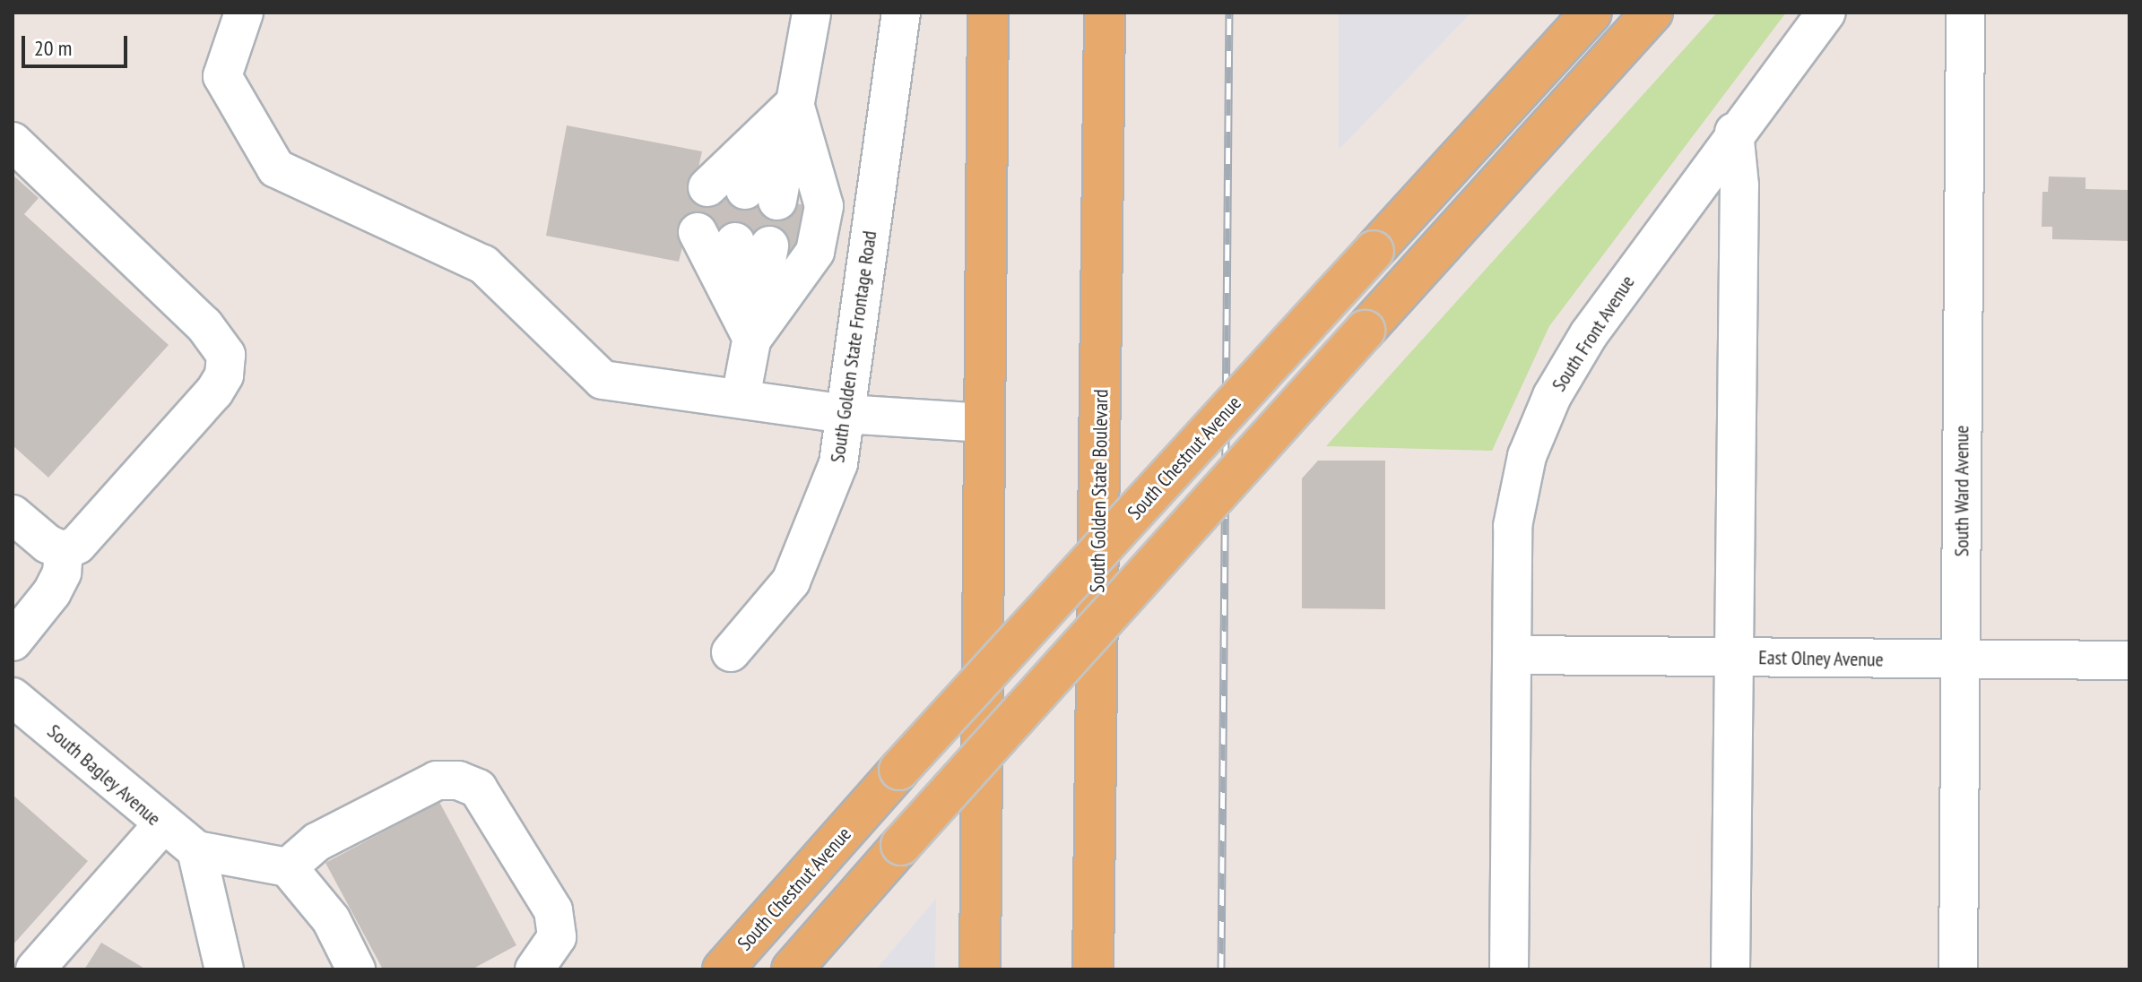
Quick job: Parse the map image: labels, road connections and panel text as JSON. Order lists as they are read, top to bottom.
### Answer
{
  "streets": {
    "main road": ["South Chestnut Avenue", "South Golden State Boulevard"],
    "street": [
      "South Front Avenue",
      "South Golden State Frontage Road",
      "South Ward Avenue",
      "East Olney Avenue",
      "South Bagley Avenue"
    ]
  },
  "crossings": [
    ["South Front Avenue", "East Olney Avenue"],
    ["South Ward Avenue", "East Olney Avenue"]
  ],
  "scale_bar": "20 m"
}
